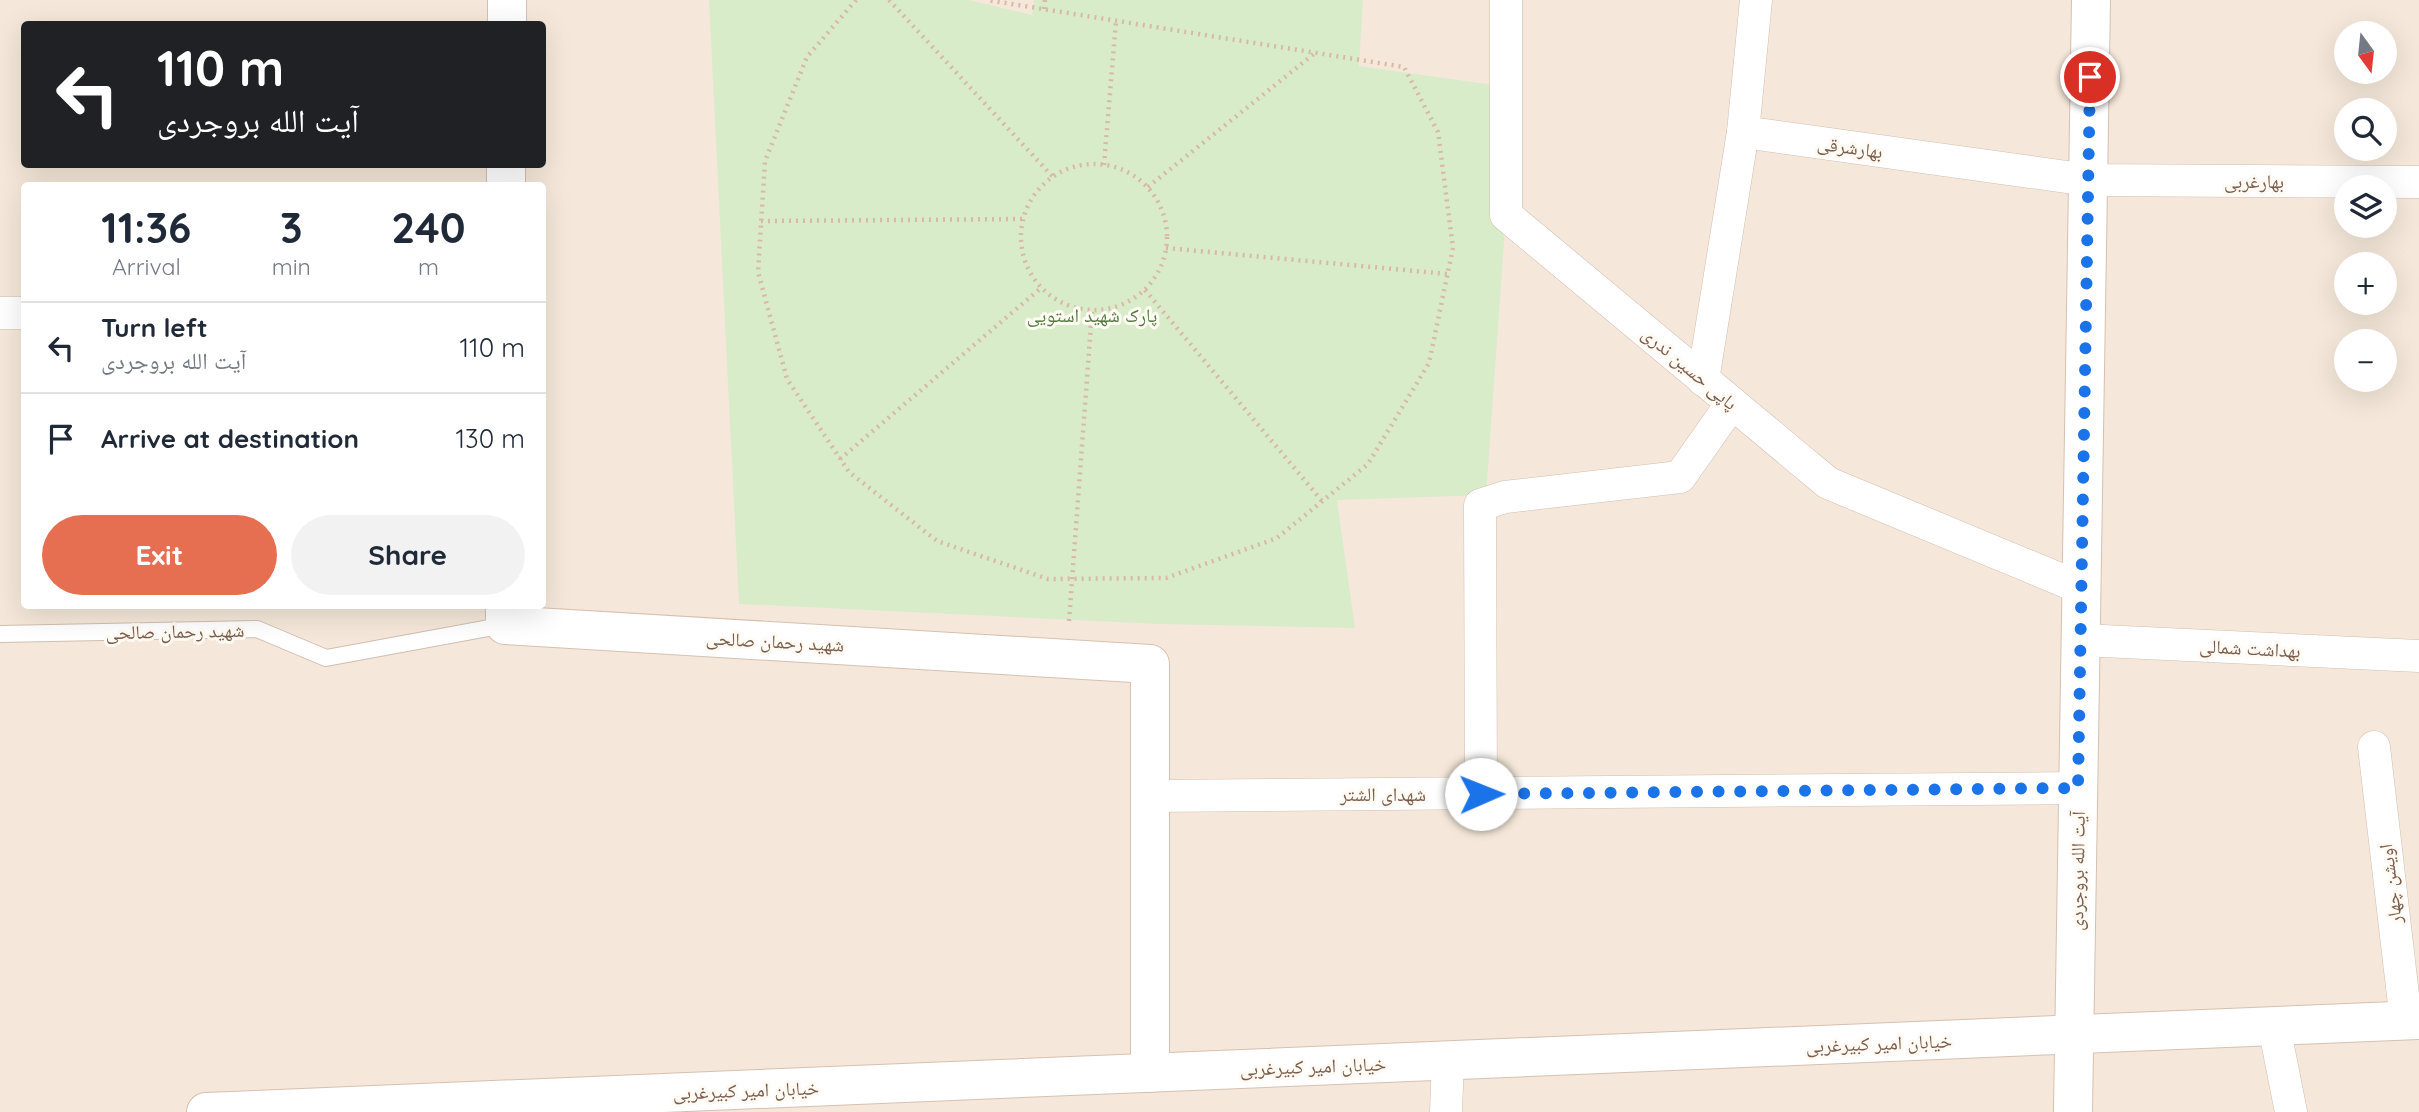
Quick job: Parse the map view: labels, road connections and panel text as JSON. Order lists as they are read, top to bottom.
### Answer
{
  "streets": {
    "street": [
      "بهارشرقی",
      "بهارغربی",
      "پاپی حسین ندری",
      "شهید رحمان صالحی",
      "بهداشت شمالی",
      "شهدای الشتر",
      "آیت الله بروجردی",
      "اویشن چهار",
      "خیابان امیر کبیرغربی"
    ]
  },
  "crossings": [
    ["بهارشرقی", "بهارغربی"],
    ["بهارشرقی", "آیت الله بروجردی"],
    ["بهارغربی", "آیت الله بروجردی"],
    ["پاپی حسین ندری", "آیت الله بروجردی"],
    ["شهید رحمان صالحی", "شهدای الشتر"],
    ["شهید رحمان صالحی", "خیابان امیر کبیرغربی"],
    ["بهداشت شمالی", "آیت الله بروجردی"],
    ["شهدای الشتر", "آیت الله بروجردی"],
    ["آیت الله بروجردی", "خیابان امیر کبیرغربی"],
    ["اویشن چهار", "خیابان امیر کبیرغربی"]
  ],
  "parks": ["پارک شهید استویی"],
  "north": "bottom",
  "page": {
    "map_buttons": ["+", "−"],
    "turn": ["110 m", "آیت الله بروجردی"],
    "eta": [
      "11:36",
      "Arrival",
      "3",
      "min",
      "240",
      "m"
    ],
    "list": [
      {
        "name": "Turn left",
        "note": "آیت الله بروجردی",
        "value": "110 m"
      },
      {
        "name": "Arrive at destination",
        "value": "130 m"
      }
    ],
    "buttons": ["Exit", "Share"]
  }
}
